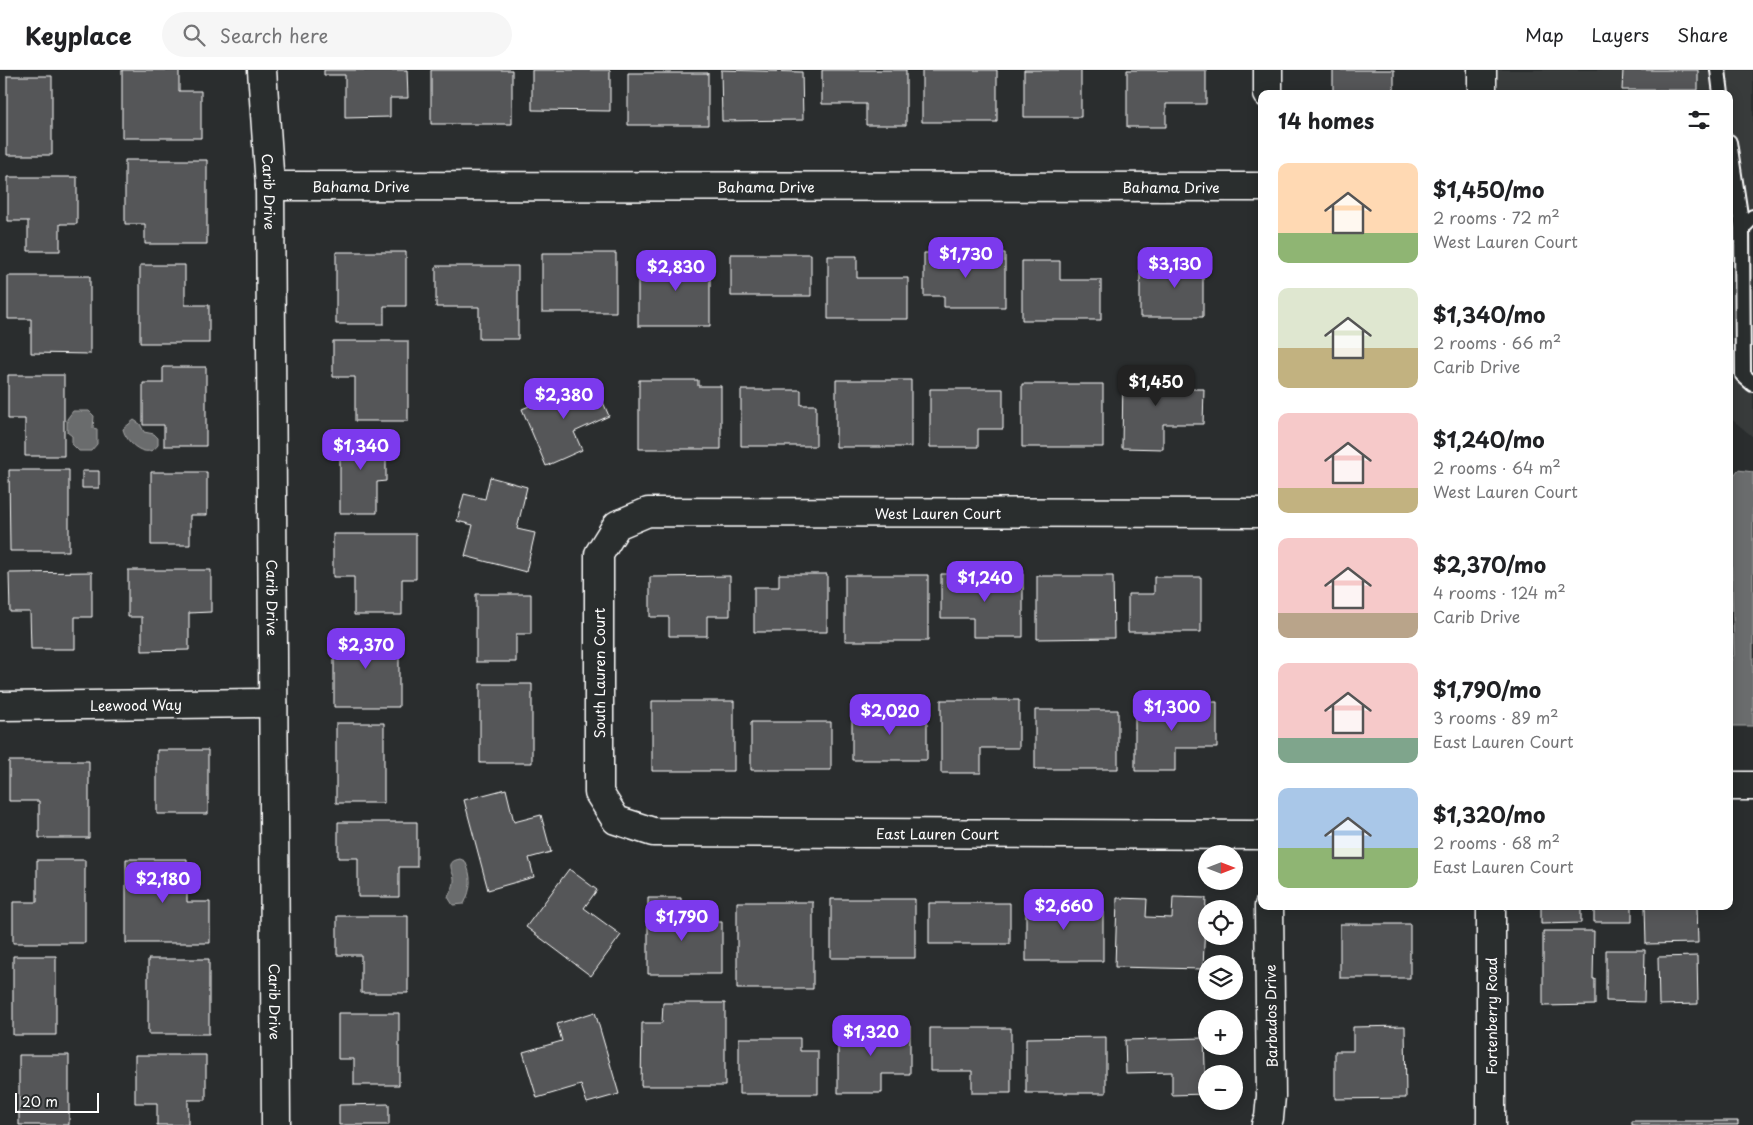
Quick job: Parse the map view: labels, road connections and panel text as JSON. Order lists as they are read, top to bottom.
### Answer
{
  "streets": {
    "street": [
      "Bahama Drive",
      "Carib Drive",
      "West Lauren Court",
      "South Lauren Court",
      "Leewood Way",
      "East Lauren Court",
      "Barbados Drive",
      "Fortenberry Road"
    ]
  },
  "crossings": [
    ["Bahama Drive", "Carib Drive"],
    ["Carib Drive", "Leewood Way"],
    ["West Lauren Court", "South Lauren Court"],
    ["South Lauren Court", "East Lauren Court"]
  ],
  "scale_bar": "20 m",
  "north": "right",
  "page": {
    "header": "Keyplace",
    "search": "Search here",
    "nav": ["Map", "Layers", "Share"],
    "heading": "14 homes",
    "list": [
      {
        "name": "$1,450/mo",
        "note": "2 rooms · 72 m² · West Lauren Court"
      },
      {
        "name": "$1,340/mo",
        "note": "2 rooms · 66 m² · Carib Drive"
      },
      {
        "name": "$1,240/mo",
        "note": "2 rooms · 64 m² · West Lauren Court"
      },
      {
        "name": "$2,370/mo",
        "note": "4 rooms · 124 m² · Carib Drive"
      },
      {
        "name": "$1,790/mo",
        "note": "3 rooms · 89 m² · East Lauren Court"
      },
      {
        "name": "$1,320/mo",
        "note": "2 rooms · 68 m² · East Lauren Court"
      }
    ],
    "price": [
      "$1,730",
      "$3,130",
      "$2,830",
      "$1,450",
      "$2,380",
      "$1,340",
      "$1,240",
      "$2,370",
      "$1,300",
      "$2,020",
      "$2,180",
      "$2,660",
      "$1,790",
      "$1,320"
    ],
    "map_buttons": ["+", "−"],
    "scale": "20 m"
  }
}
